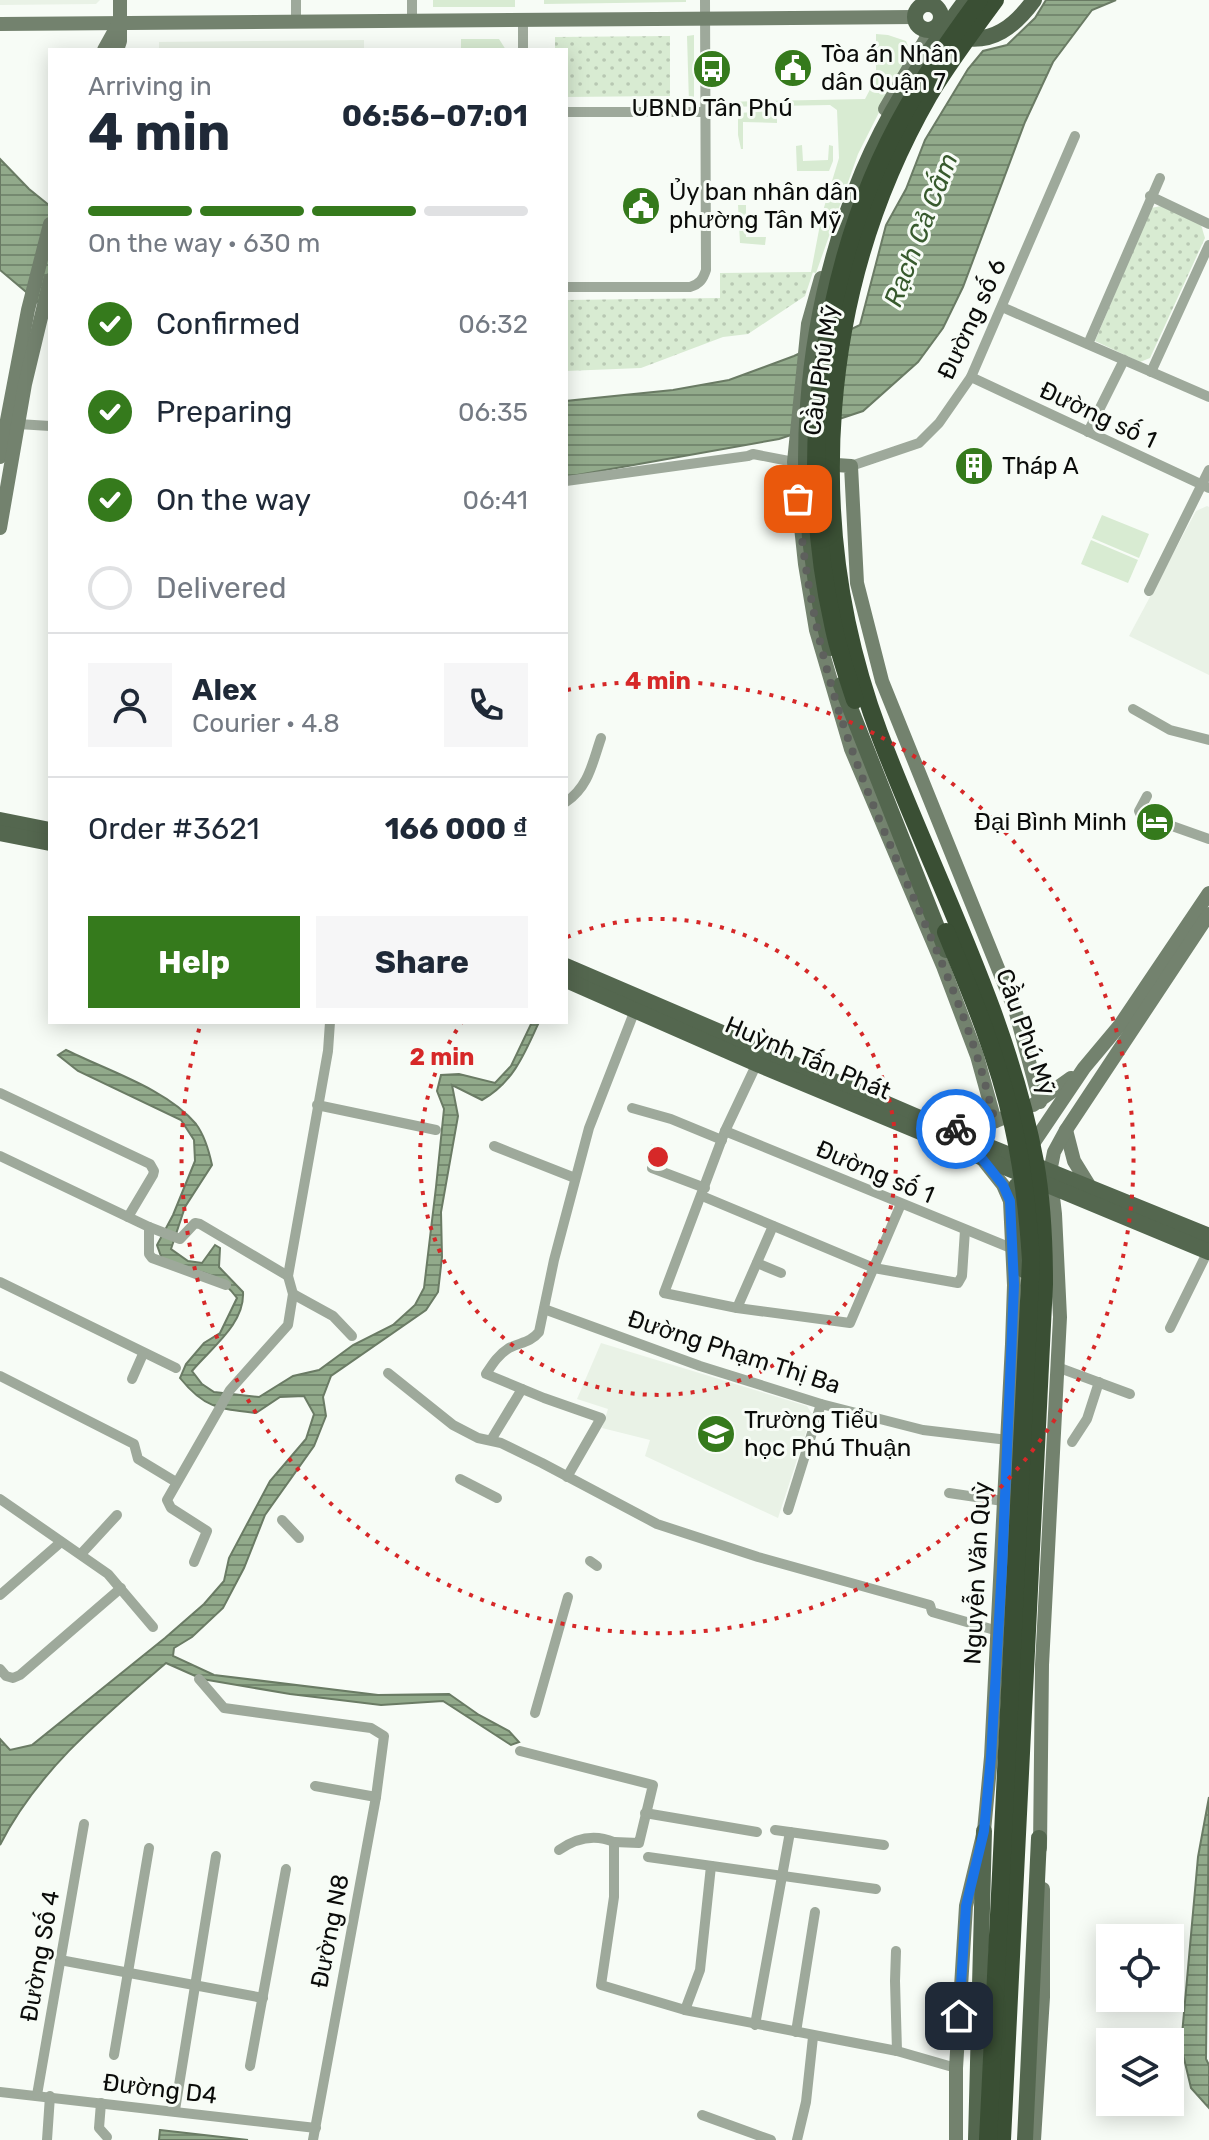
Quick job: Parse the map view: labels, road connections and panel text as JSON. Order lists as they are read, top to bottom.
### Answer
{
  "streets": {
    "highway": ["Cầu Phú Mỹ"],
    "main road": ["Huỳnh Tấn Phát", "Nguyễn Văn Quỳ"],
    "street": [
      "Đường số 6",
      "Đường số 1",
      "Đường Phạm Thị Ba",
      "Đường N8",
      "Đường Số 4",
      "Đường D4"
    ]
  },
  "crossings": [
    ["Đường số 6", "Đường số 1"],
    ["Đường số 1", "Nguyễn Văn Quỳ"],
    ["Huỳnh Tấn Phát", "Nguyễn Văn Quỳ"],
    ["Đường Phạm Thị Ba", "Nguyễn Văn Quỳ"],
    ["Đường N8", "Đường D4"],
    ["Đường Số 4", "Đường D4"]
  ],
  "water": ["Rạch Cả Cấm"],
  "places": {
    "public building": ["Tòa án Nhân dân Quận 7", "Ủy ban nhân dân phường Tân Mỹ"],
    "bus stop": ["UBND Tân Phú"],
    "building": ["Tháp A"],
    "hotel": ["Đại Bình Minh"],
    "school or university": ["Trường Tiểu học Phú Thuận"]
  },
  "page": {
    "heading": ["4 min", "Arriving in", "06:56–07:01"],
    "panel": [
      "Alex",
      "Courier · 4.8",
      "Order #3621",
      "166 000 ₫"
    ],
    "bar": "On the way · 630 m",
    "list": [
      ["Confirmed", "06:32"],
      ["Preparing", "06:35"],
      ["On the way", "06:41"],
      "Delivered"
    ],
    "buttons": ["Help", "Share"]
  },
  "rings": ["4 min", "2 min"]
}
